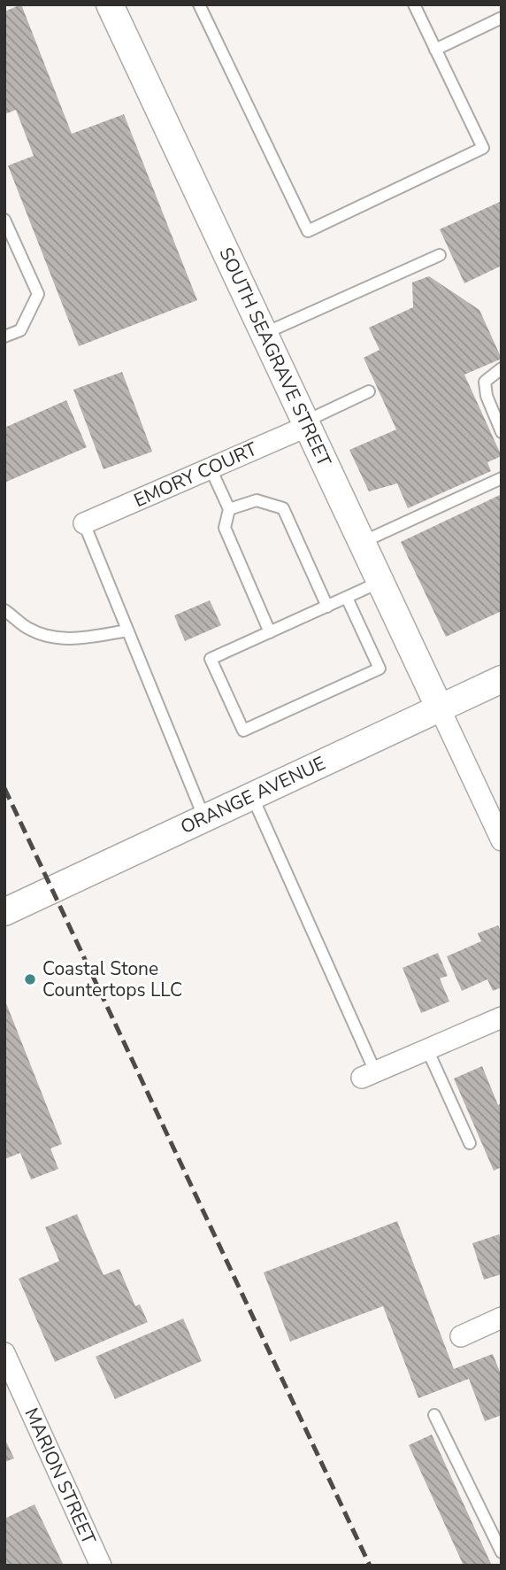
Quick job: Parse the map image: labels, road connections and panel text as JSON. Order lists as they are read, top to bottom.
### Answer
{
  "streets": {
    "street": [
      "SOUTH SEAGRAVE STREET",
      "EMORY COURT",
      "ORANGE AVENUE",
      "MARION STREET"
    ]
  },
  "crossings": [
    ["SOUTH SEAGRAVE STREET", "EMORY COURT"],
    ["SOUTH SEAGRAVE STREET", "ORANGE AVENUE"]
  ],
  "places": ["Coastal Stone Countertops LLC"]
}
